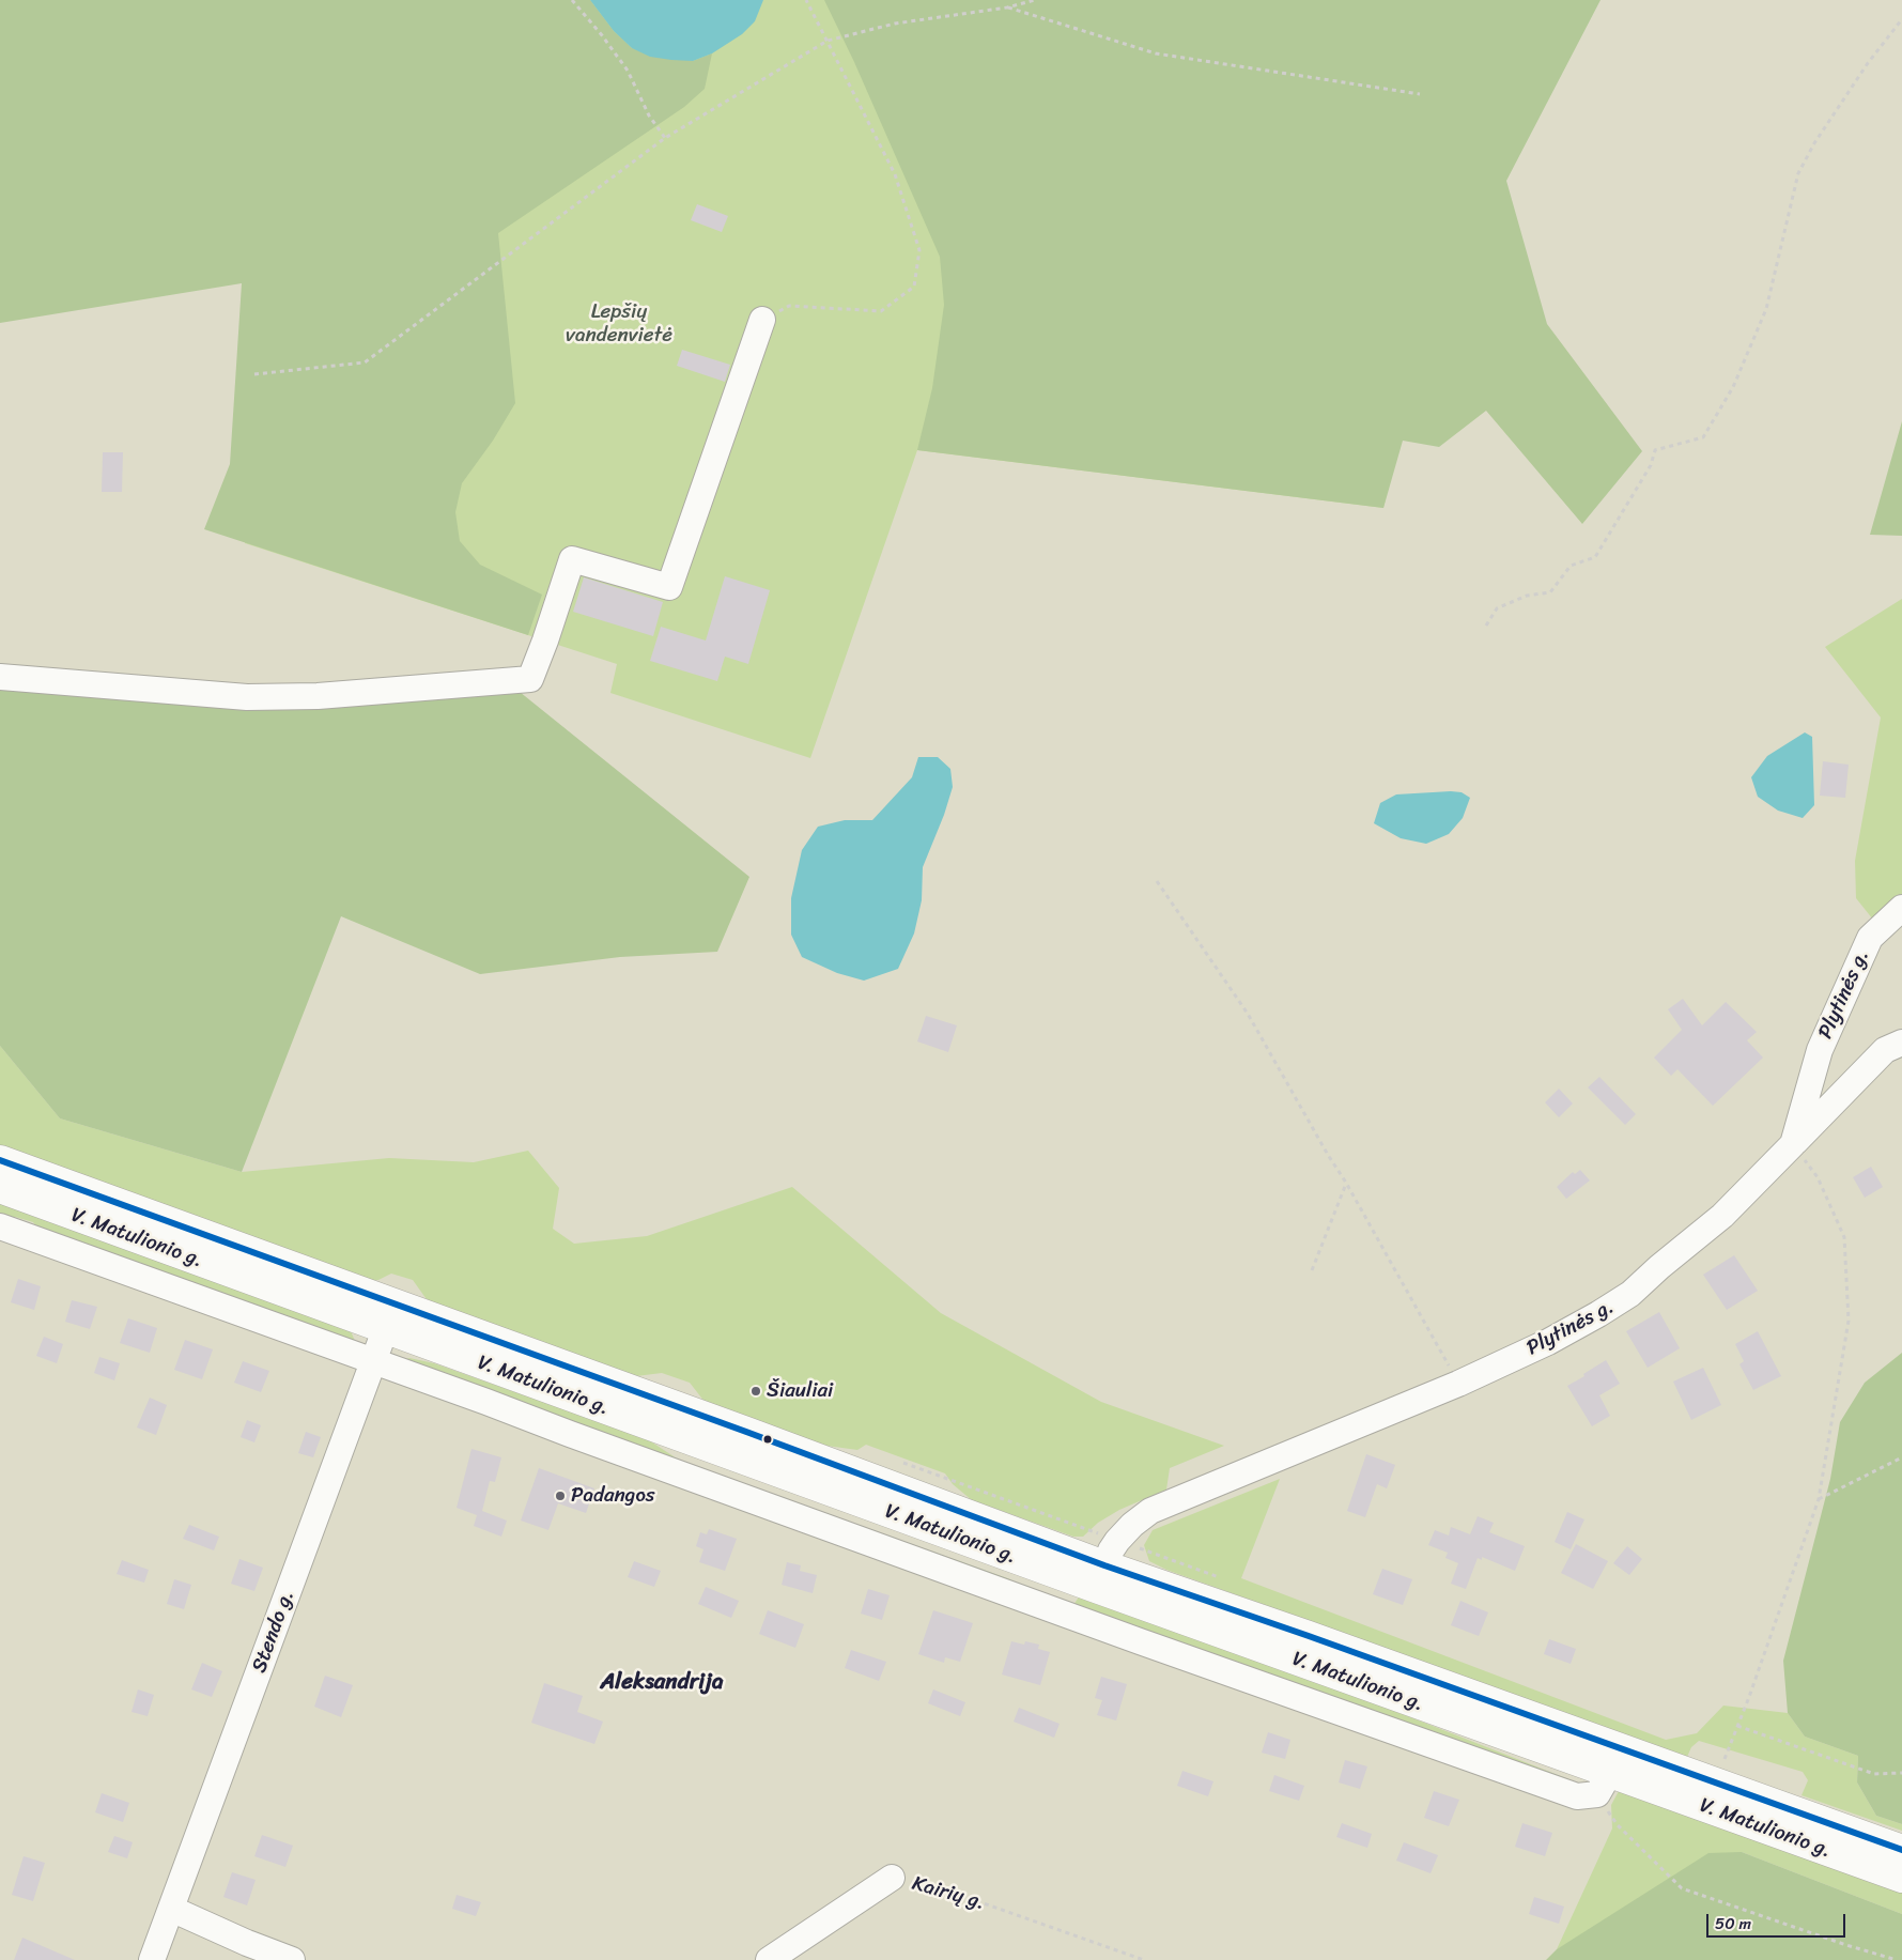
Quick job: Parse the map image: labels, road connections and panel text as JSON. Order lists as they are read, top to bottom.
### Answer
{
  "streets": {
    "highway": ["V. Matulionio g."],
    "street": ["Plytinės g.", "Stendo g.", "Kairių g."]
  },
  "crossings": [
    ["Plytinės g.", "V. Matulionio g."],
    ["V. Matulionio g.", "Stendo g."]
  ],
  "districts": ["Aleksandrija"],
  "parks": ["Lepšių vandenvietė"],
  "places": ["Šiauliai", "Padangos"],
  "scale_bar": "50 m"
}
